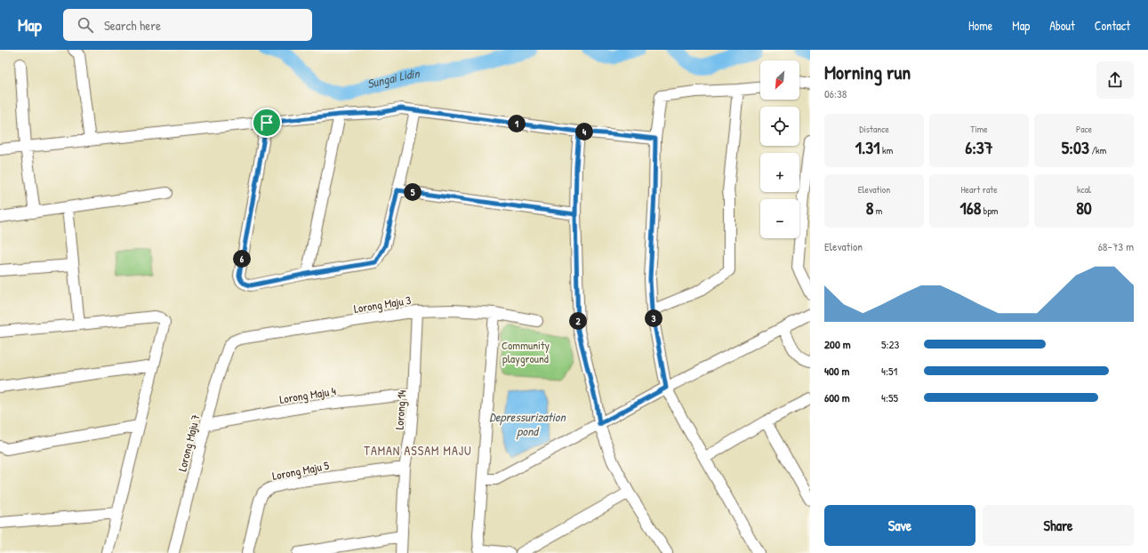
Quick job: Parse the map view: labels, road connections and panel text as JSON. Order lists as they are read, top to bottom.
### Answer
{
  "streets": {
    "street": [
      "Lorong Maju 3",
      "Lorong Maju 4",
      "Lorong 14",
      "Lorong Maju 7",
      "Lorong Maju 5"
    ]
  },
  "crossings": [
    ["Lorong Maju 3", "Lorong 14"],
    ["Lorong Maju 3", "Lorong Maju 7"],
    ["Lorong Maju 4", "Lorong 14"],
    ["Lorong Maju 4", "Lorong Maju 7"],
    ["Lorong 14", "Lorong Maju 5"]
  ],
  "districts": ["TAMAN ASSAM MAJU"],
  "water": ["Sungai Lidin", "Depressurization pond"],
  "parks": ["Community playground"],
  "north": "bottom left",
  "page": {
    "header": "Map",
    "search": "Search here",
    "nav": [
      "Home",
      "Map",
      "About",
      "Contact"
    ],
    "heading": ["Morning run", "06:38"],
    "map_buttons": ["+", "−"],
    "stats": [
      ["Distance", "1.31 km"],
      ["Time", "6:37"],
      ["Pace", "5:03 /km"],
      ["Elevation", "8 m"],
      ["Heart rate", "168 bpm"],
      ["kcal", "80"]
    ],
    "pins": [
      "1",
      "4",
      "5",
      "6",
      "3",
      "2"
    ],
    "chart": ["Elevation", "68–73 m"],
    "list": [
      {
        "name": "200 m",
        "note": "5:23"
      },
      {
        "name": "400 m",
        "note": "4:51"
      },
      {
        "name": "600 m",
        "note": "4:55"
      }
    ],
    "buttons": ["Save", "Share"]
  }
}
